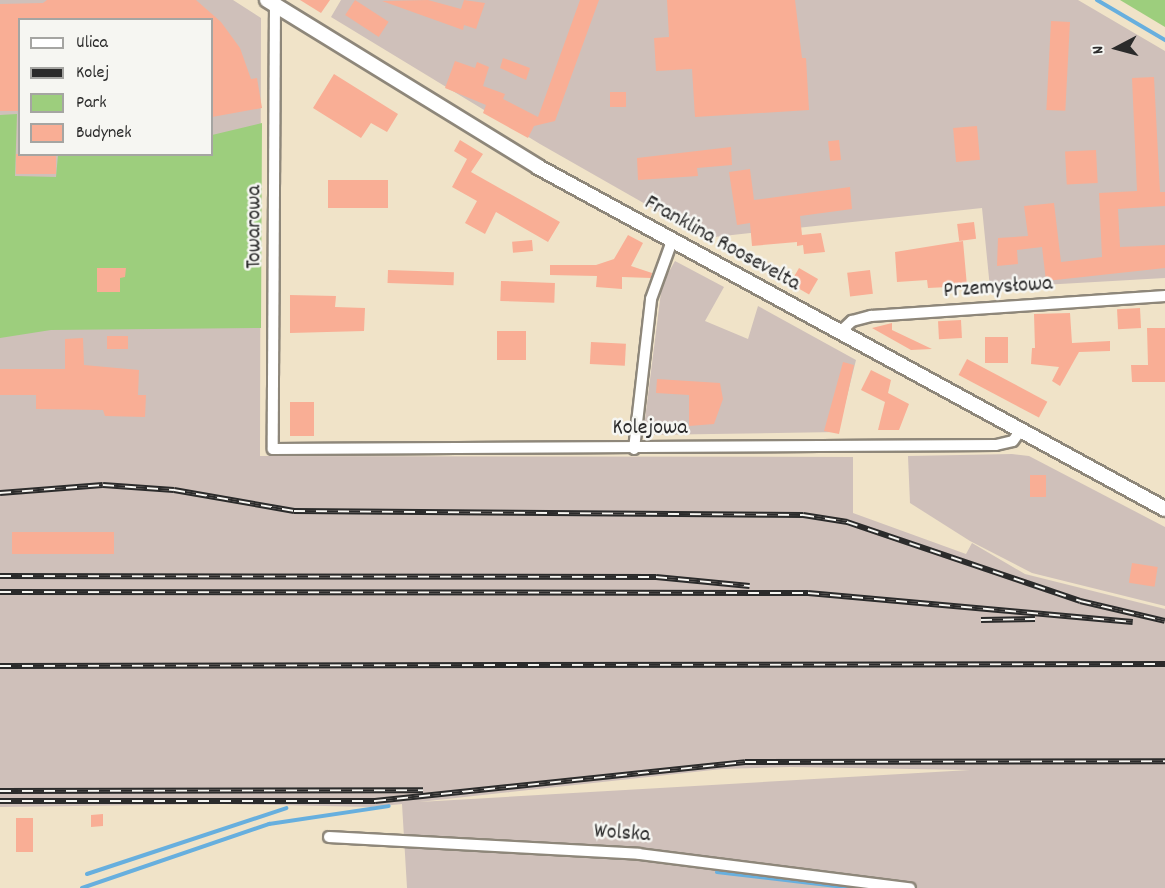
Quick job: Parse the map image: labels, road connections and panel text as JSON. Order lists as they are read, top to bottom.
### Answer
{
  "streets": {
    "street": [
      "Towarowa",
      "Franklina Roosevelta",
      "Przemysłowa",
      "Kolejowa",
      "Wolska"
    ]
  },
  "crossings": [
    ["Towarowa", "Franklina Roosevelta"],
    ["Towarowa", "Kolejowa"],
    ["Franklina Roosevelta", "Przemysłowa"],
    ["Franklina Roosevelta", "Kolejowa"]
  ],
  "legend": [
    "Ulica",
    "Kolej",
    "Park",
    "Budynek"
  ],
  "north": "left"
}
